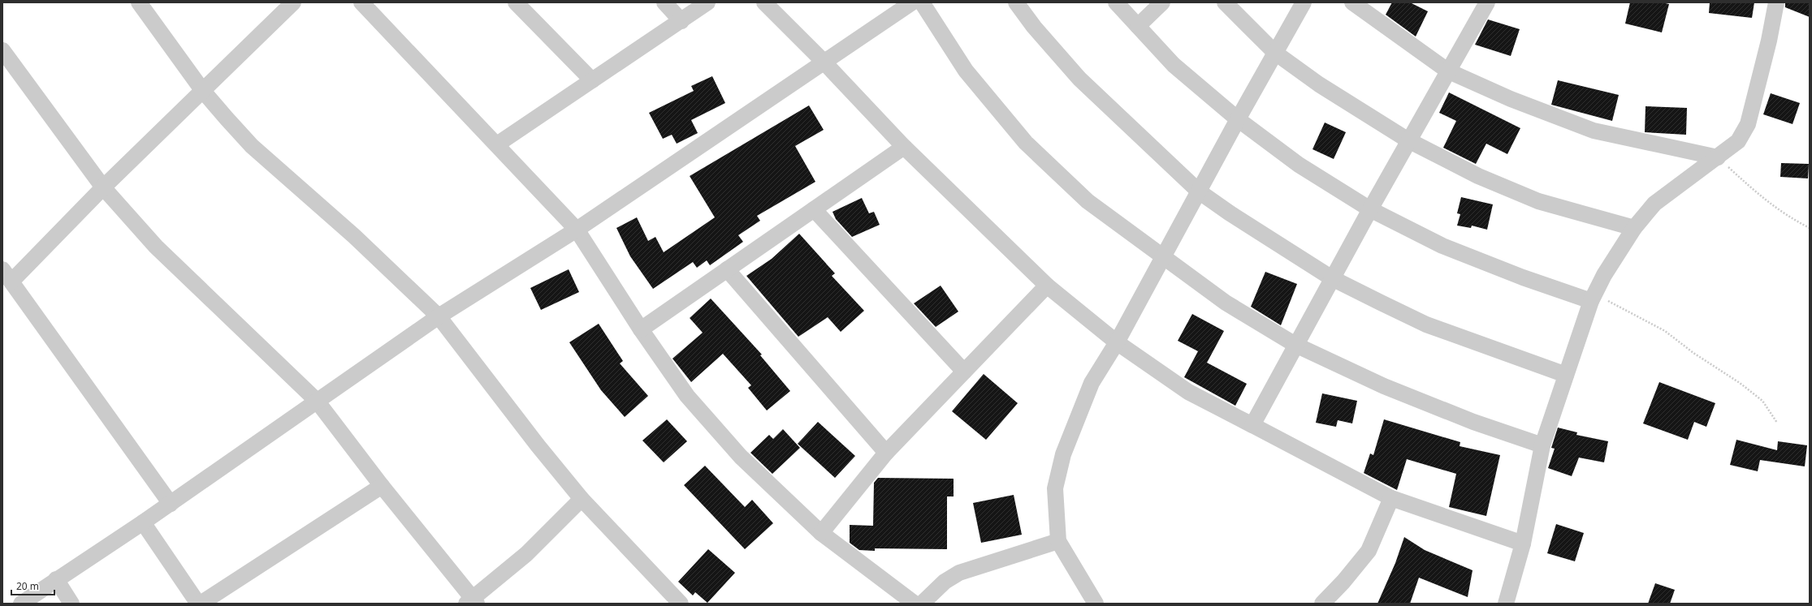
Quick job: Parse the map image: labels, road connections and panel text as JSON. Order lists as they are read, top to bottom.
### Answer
{
  "scale_bar": "20 m"
}
